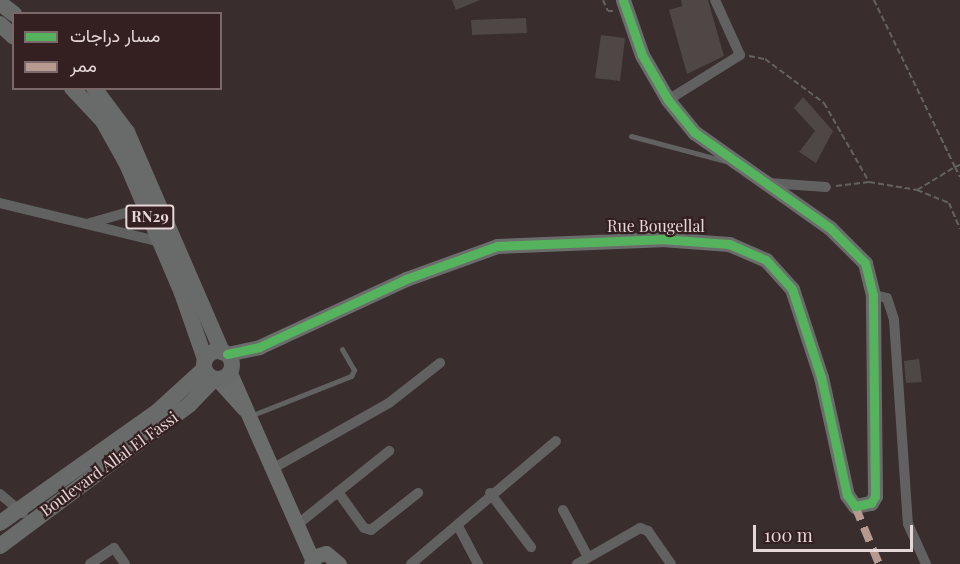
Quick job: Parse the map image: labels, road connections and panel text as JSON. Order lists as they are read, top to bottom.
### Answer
{
  "streets": {
    "main road": ["RN29", "Boulevard Allal El Fassi"],
    "street": ["Rue Bougellal"]
  },
  "crossings": [
    ["RN29", "Rue Bougellal"],
    ["RN29", "Boulevard Allal El Fassi"],
    ["Rue Bougellal", "Boulevard Allal El Fassi"]
  ],
  "legend": ["مسار دراجات", "ممر"],
  "scale_bar": "100 m"
}
